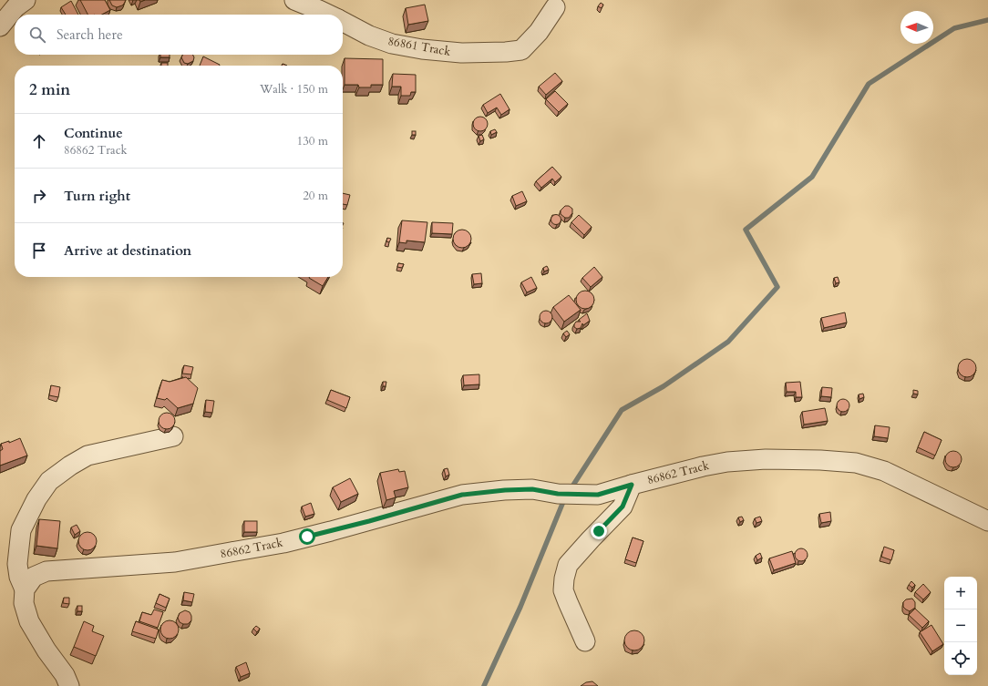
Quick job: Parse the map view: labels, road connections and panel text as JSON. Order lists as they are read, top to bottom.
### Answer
{
  "streets": {
    "street": ["86861 Track", "86862 Track"]
  },
  "north": "left",
  "page": {
    "search": "Search here",
    "heading": ["2 min", "Walk · 150 m"],
    "list": [
      ["Continue", "86862 Track", "130 m"],
      ["Turn right", "20 m"],
      "Arrive at destination"
    ],
    "map_buttons": ["+", "−"]
  }
}
